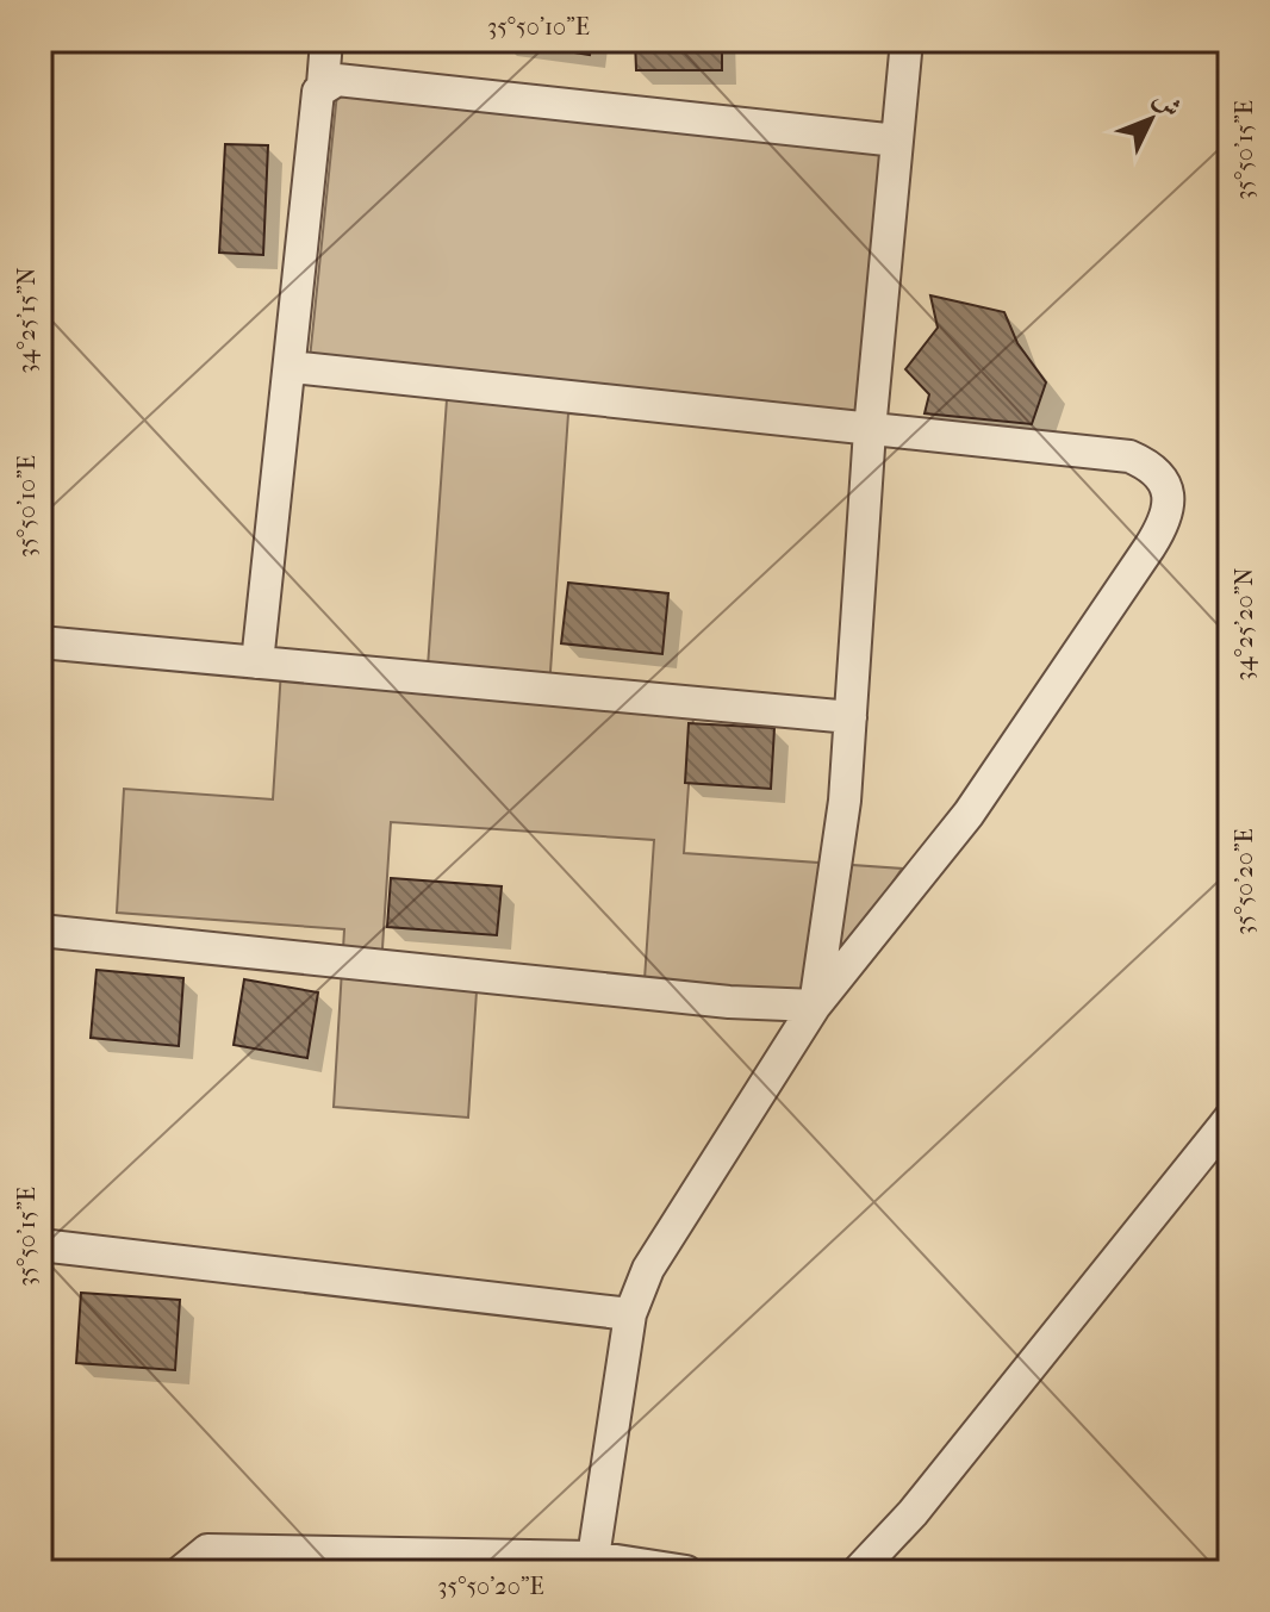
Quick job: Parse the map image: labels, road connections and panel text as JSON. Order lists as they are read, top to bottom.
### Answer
{
  "north": "top right",
  "coordinates": [
    "35°50'10\"E",
    "35°50'15\"E",
    "34°25'15\"N",
    "34°25'20\"N",
    "35°50'20\"E"
  ]
}
